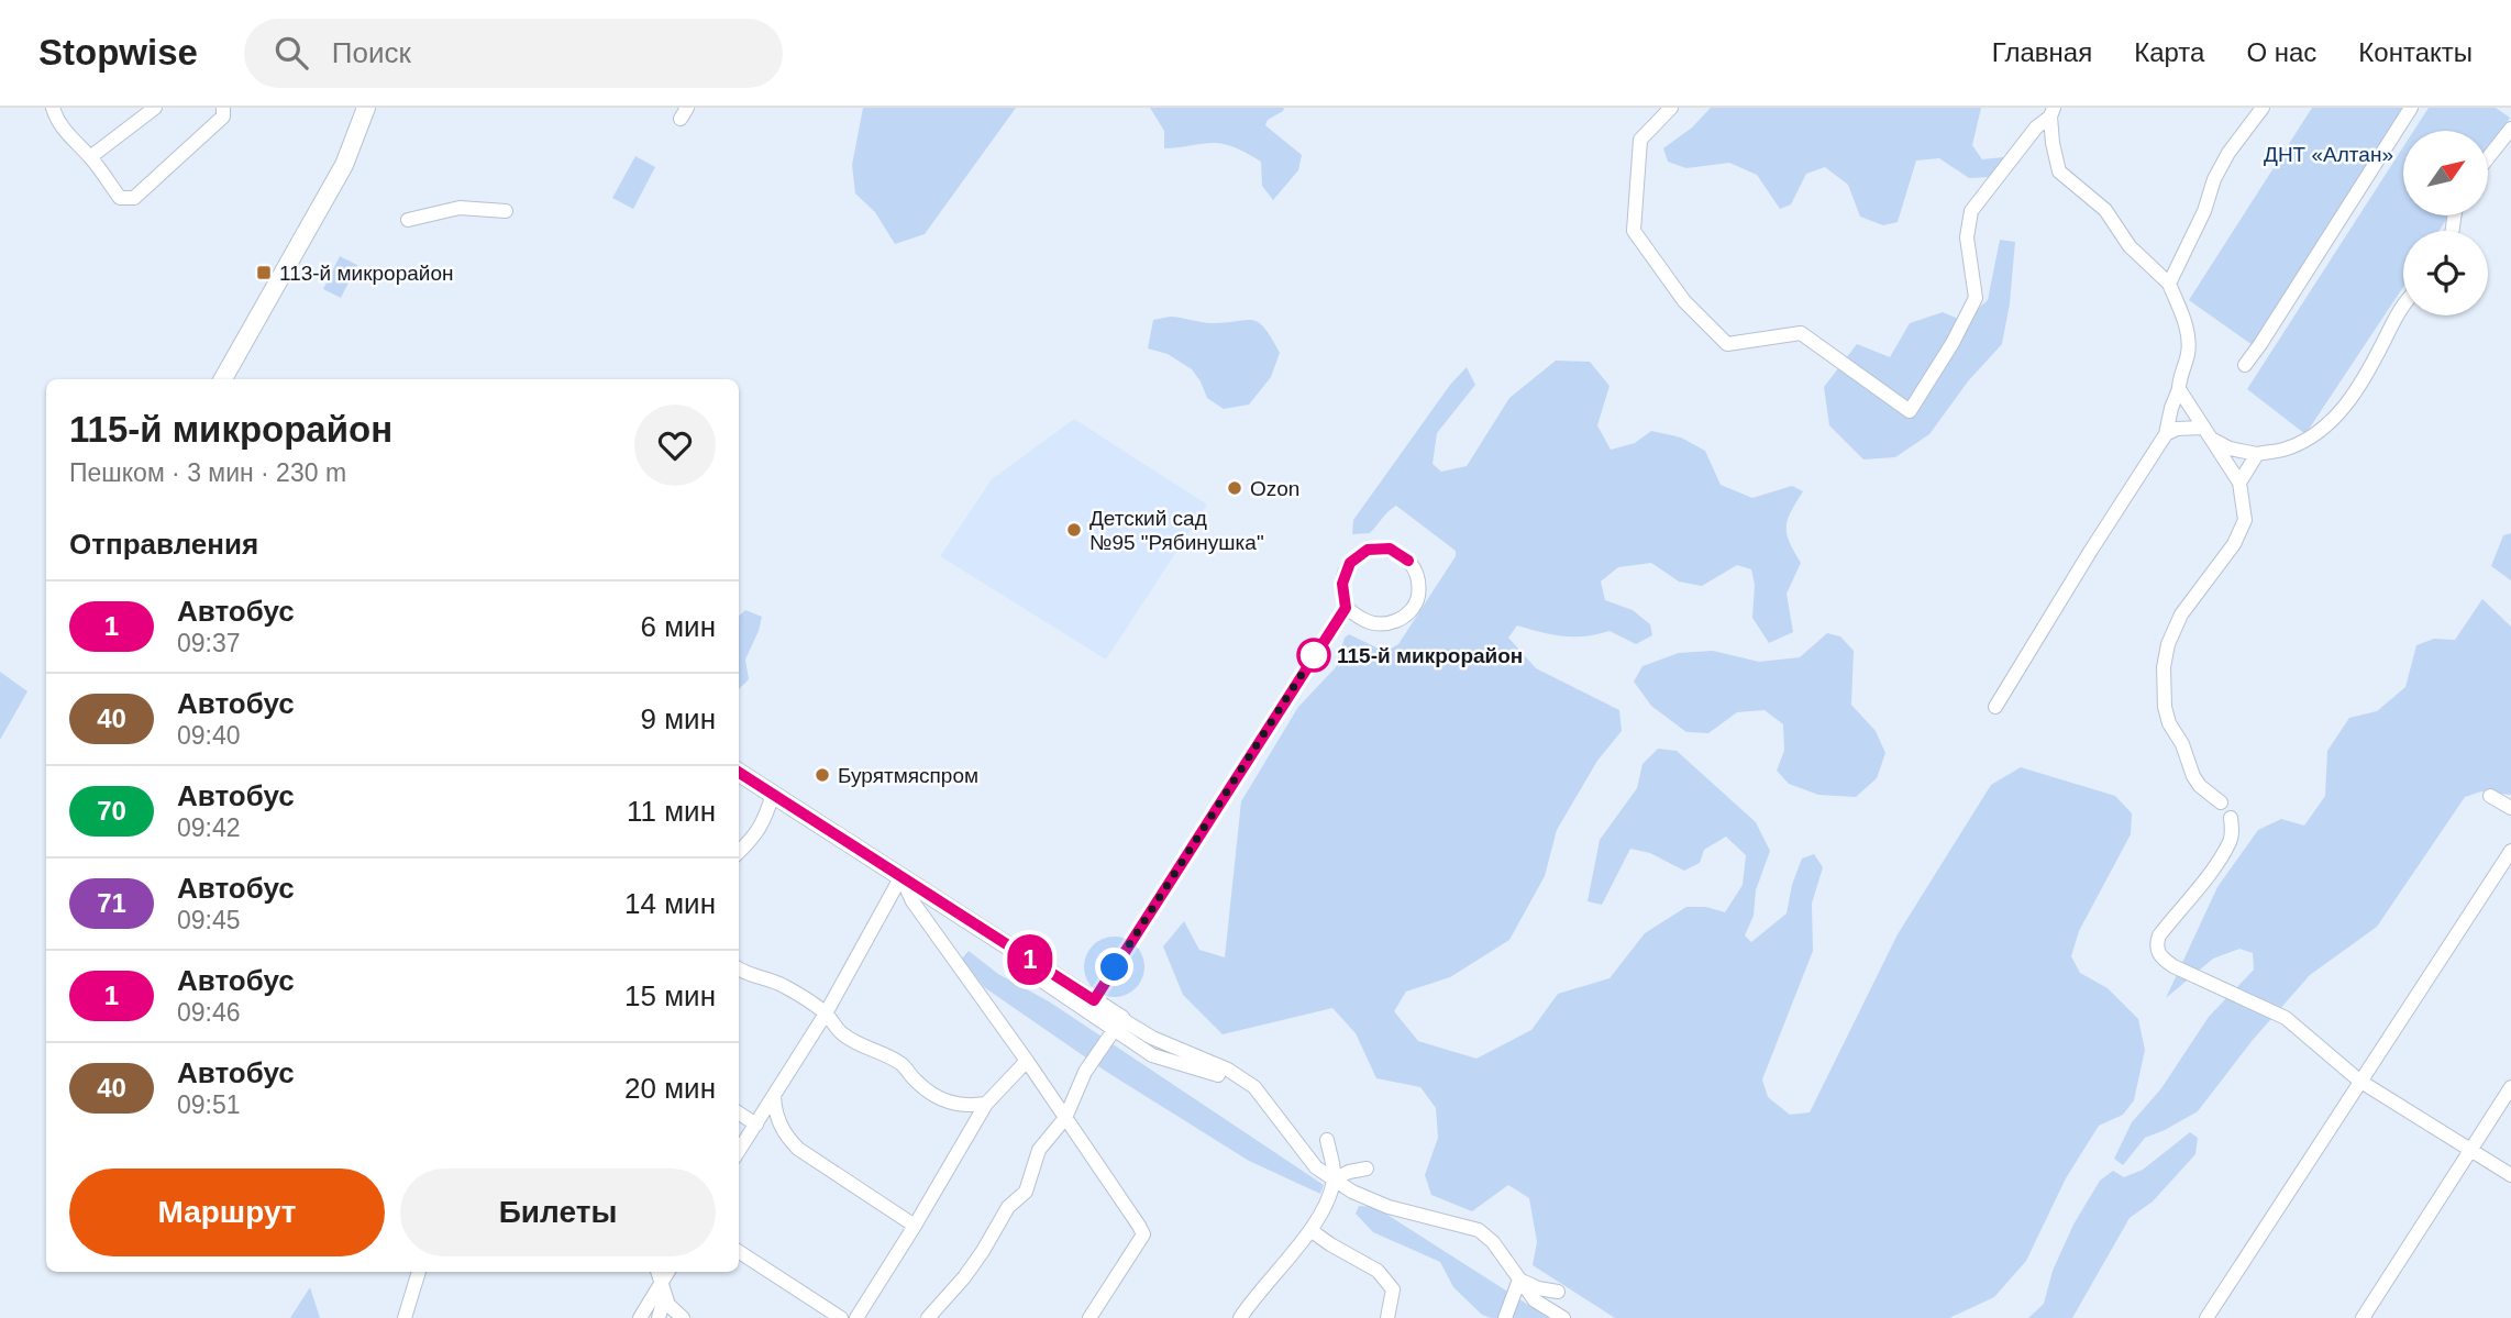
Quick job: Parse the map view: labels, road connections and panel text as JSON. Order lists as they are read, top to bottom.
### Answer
{
  "parks": ["ДНТ «Алтан»"],
  "places": {
    "transit": ["113-й микрорайон"],
    "other": [
      "Ozon",
      "Детский сад №95 \"Рябинушка\"",
      "115-й микрорайон",
      "Бурятмяспром"
    ]
  },
  "lines": ["bus line 1"],
  "north": "top right",
  "page": {
    "header": "Stopwise",
    "search": "Поиск",
    "nav": [
      "Главная",
      "Карта",
      "О нас",
      "Контакты"
    ],
    "on_map": "1",
    "heading": [
      ["115-й микрорайон", "Пешком · 3 мин · 230 m"],
      "Отправления"
    ],
    "list": [
      {
        "mark": "1",
        "name": "Автобус",
        "note": "09:37",
        "value": "6 мин"
      },
      {
        "mark": "40",
        "name": "Автобус",
        "note": "09:40",
        "value": "9 мин"
      },
      {
        "mark": "70",
        "name": "Автобус",
        "note": "09:42",
        "value": "11 мин"
      },
      {
        "mark": "71",
        "name": "Автобус",
        "note": "09:45",
        "value": "14 мин"
      },
      {
        "mark": "1",
        "name": "Автобус",
        "note": "09:46",
        "value": "15 мин"
      },
      {
        "mark": "40",
        "name": "Автобус",
        "note": "09:51",
        "value": "20 мин"
      }
    ],
    "buttons": ["Маршрут", "Билеты"]
  }
}
